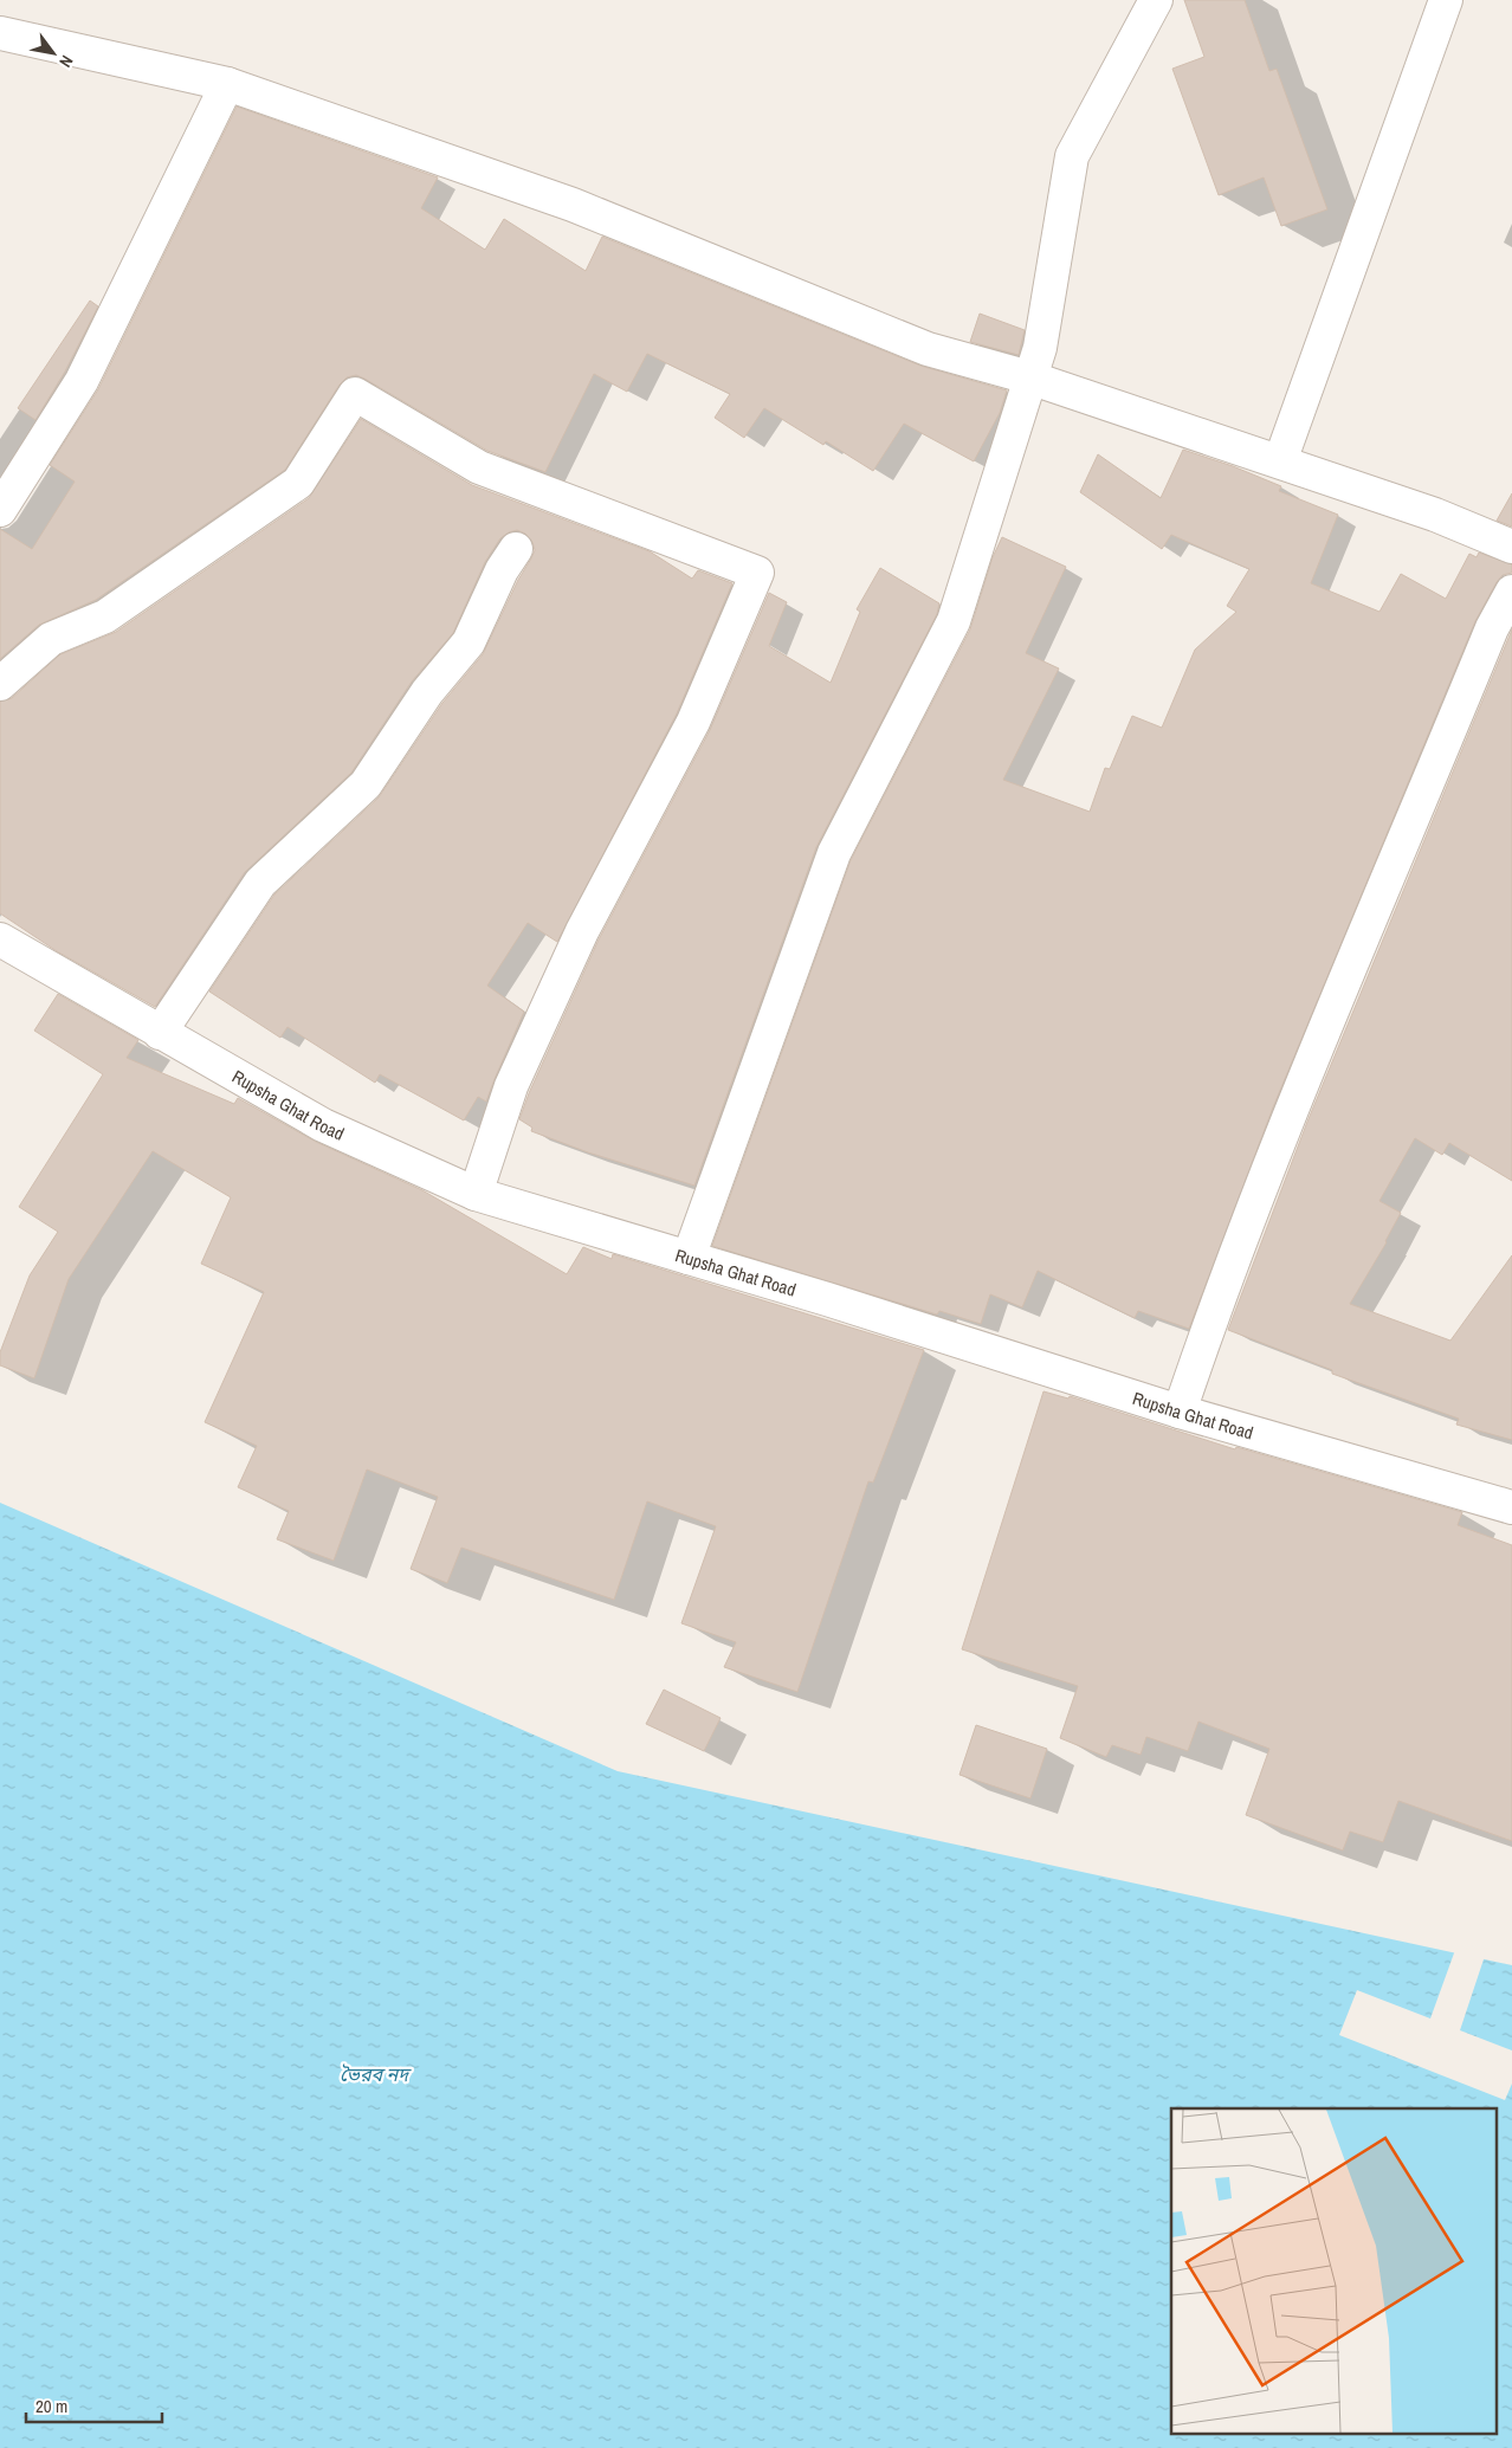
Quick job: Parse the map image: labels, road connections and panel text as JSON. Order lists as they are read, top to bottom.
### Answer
{
  "streets": {
    "street": ["Rupsha Ghat Road"]
  },
  "water": ["ভৈরব নদ"],
  "scale_bar": "20 m",
  "north": "bottom right"
}
